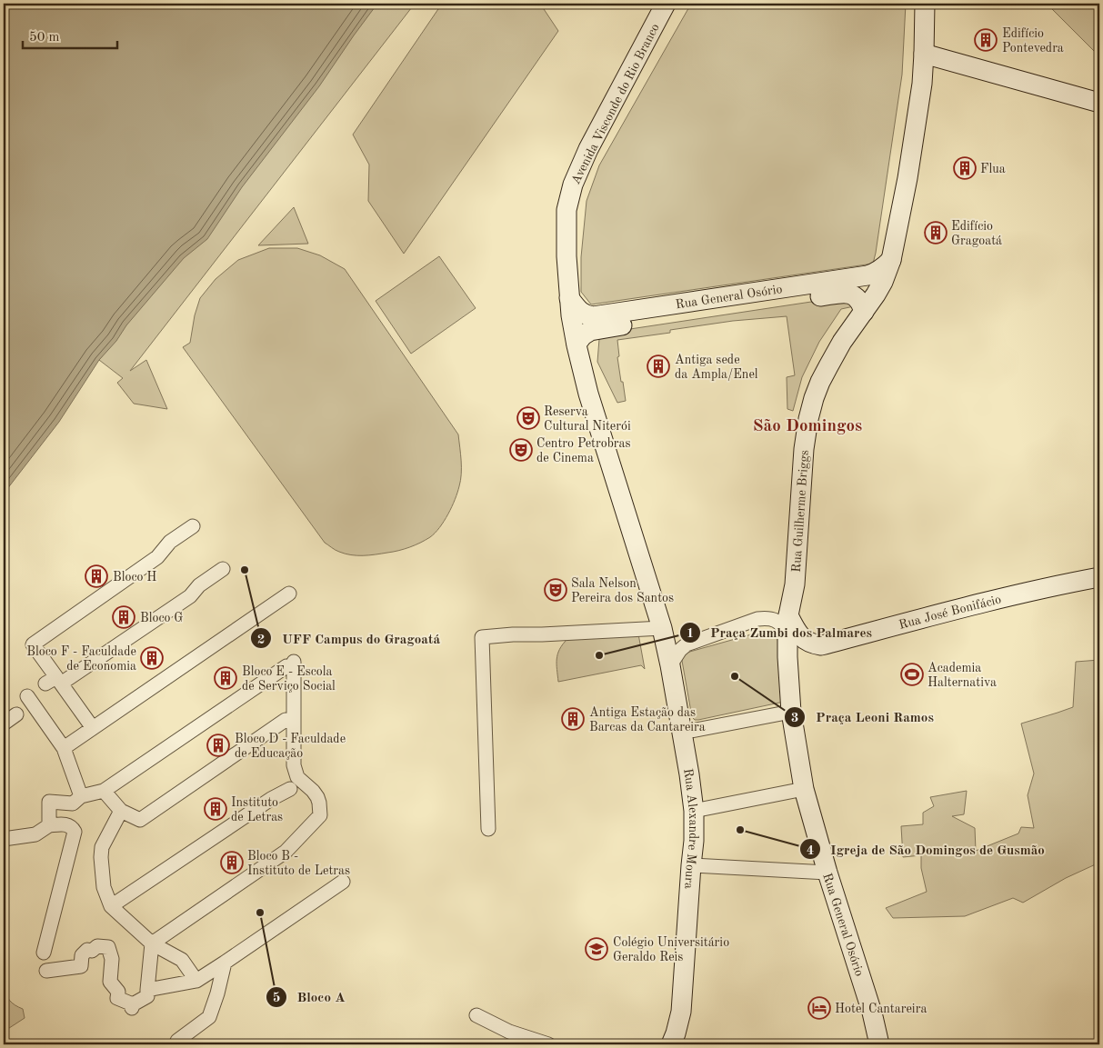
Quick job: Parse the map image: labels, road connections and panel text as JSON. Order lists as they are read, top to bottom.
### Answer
{
  "streets": {
    "street": [
      "Avenida Visconde do Rio Branco",
      "Rua General Osório",
      "Rua Guilherme Briggs",
      "Rua José Bonifácio",
      "Rua Alexandre Moura"
    ]
  },
  "crossings": [
    ["Avenida Visconde do Rio Branco", "Rua General Osório"],
    ["Avenida Visconde do Rio Branco", "Rua Alexandre Moura"],
    ["Rua General Osório", "Rua Guilherme Briggs"],
    ["Rua General Osório", "Rua José Bonifácio"],
    ["Rua Guilherme Briggs", "Rua José Bonifácio"]
  ],
  "districts": ["São Domingos"],
  "places": {
    "building": [
      "Edifício Pontevedra",
      "Flua",
      "Edifício Gragoatá",
      "Antiga sede da Ampla/Enel",
      "Bloco H",
      "Bloco G",
      "Bloco F - Faculdade de Economia",
      "Bloco E - Escola de Serviço Social",
      "Antiga Estação das Barcas da Cantareira",
      "Bloco D - Faculdade de Educação",
      "Instituto de Letras",
      "Bloco B - Instituto de Letras"
    ],
    "theatre": ["Reserva Cultural Niterói", "Centro Petrobras de Cinema", "Sala Nelson Pereira dos Santos"],
    "other": [
      "UFF Campus do Gragoatá",
      "Praça Zumbi dos Palmares",
      "Praça Leoni Ramos",
      "Igreja de São Domingos de Gusmão",
      "Bloco A"
    ],
    "sports": ["Academia Halternativa"],
    "school or university": ["Colégio Universitário Geraldo Reis"],
    "hotel": ["Hotel Cantareira"]
  },
  "scale_bar": "50 m"
}
